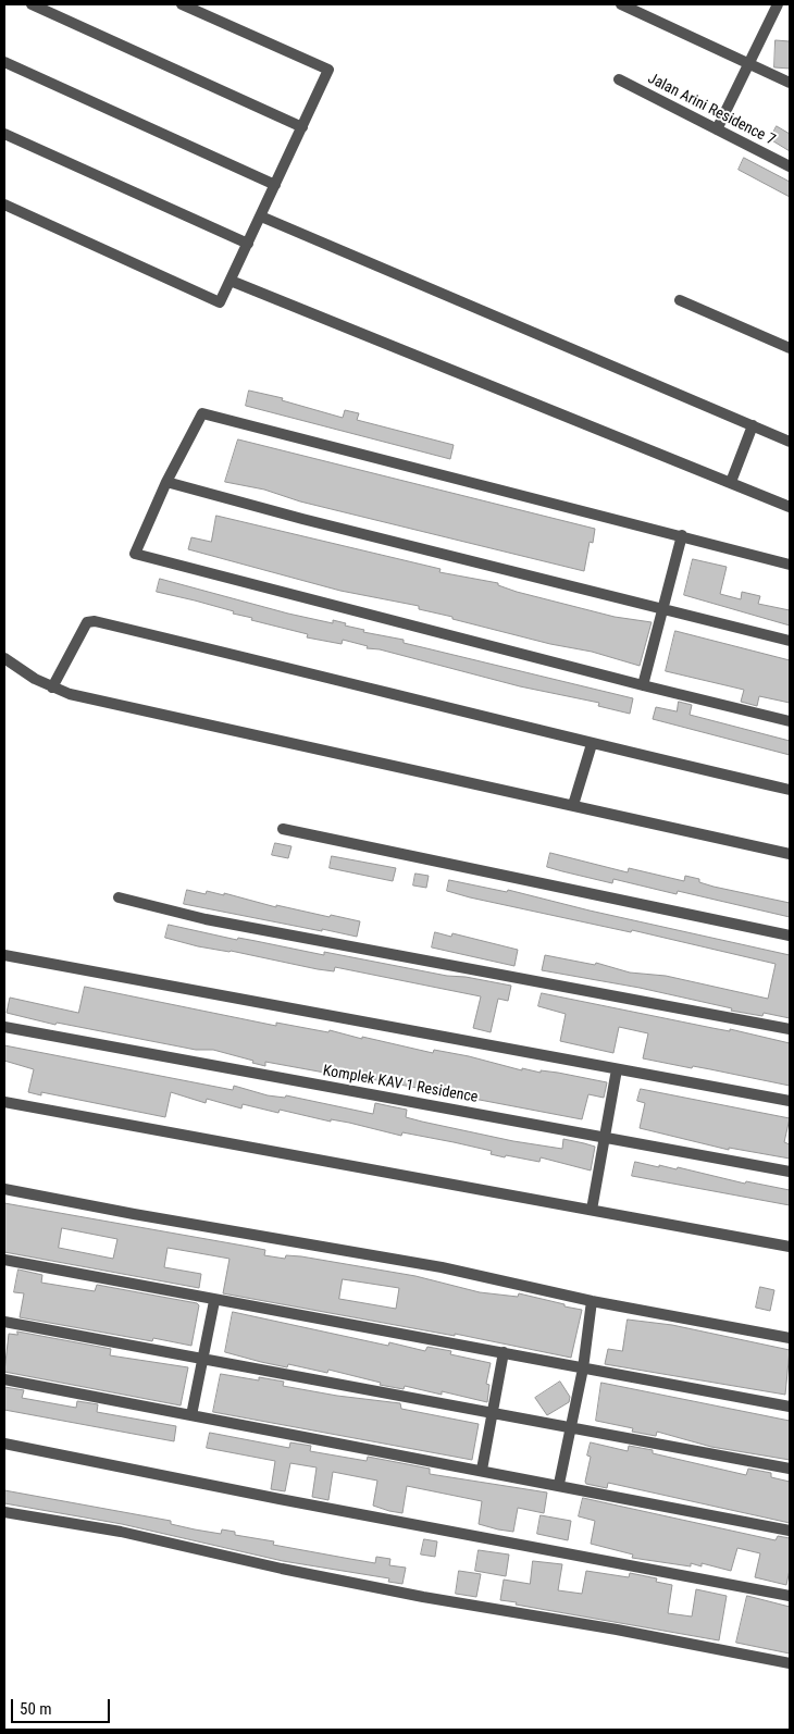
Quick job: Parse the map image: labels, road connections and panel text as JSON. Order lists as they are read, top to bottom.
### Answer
{
  "streets": {
    "street": ["Jalan Arini Residence 7", "Komplek KAV 1 Residence"]
  },
  "scale_bar": "50 m"
}
